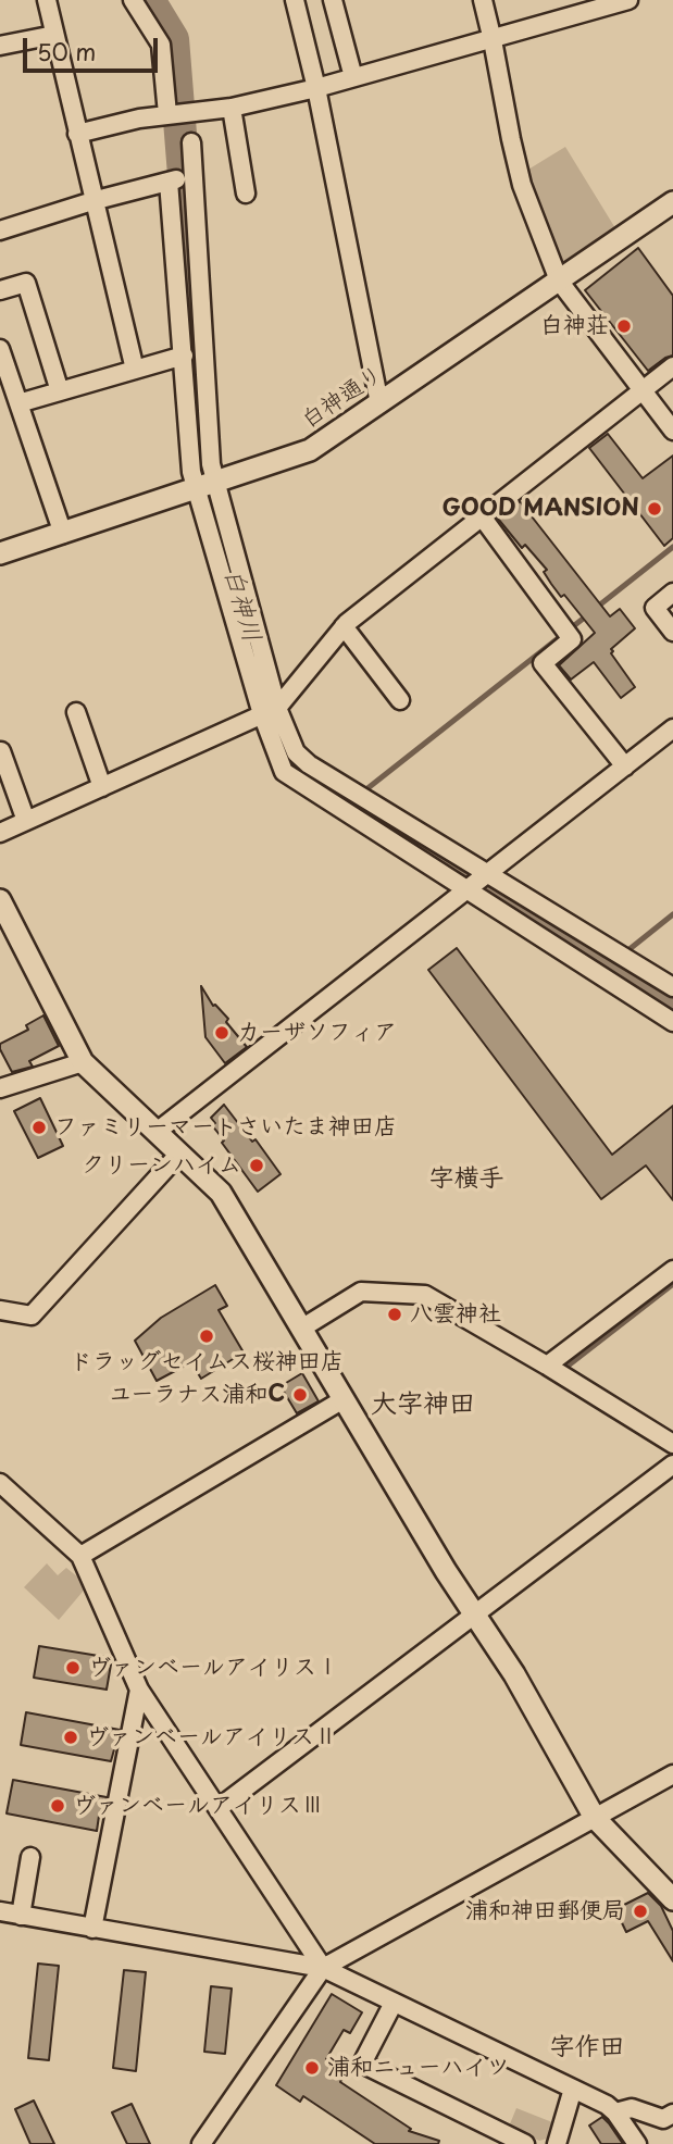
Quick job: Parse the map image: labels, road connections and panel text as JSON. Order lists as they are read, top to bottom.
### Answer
{
  "streets": {
    "street": ["白神通り"]
  },
  "districts": ["字横手", "大字神田", "字作田"],
  "water": ["白神川"],
  "places": [
    "白神荘",
    "GOOD MANSION",
    "カーザソフィア",
    "ファミリーマートさいたま神田店",
    "クリーンハイム",
    "八雲神社",
    "ドラッグセイムス桜神田店",
    "ユーラナス浦和C",
    "ヴァンベールアイリスⅠ",
    "ヴァンベールアイリスⅡ",
    "ヴァンベールアイリスⅢ",
    "浦和神田郵便局",
    "浦和ニューハイツ"
  ],
  "scale_bar": "50 m"
}
